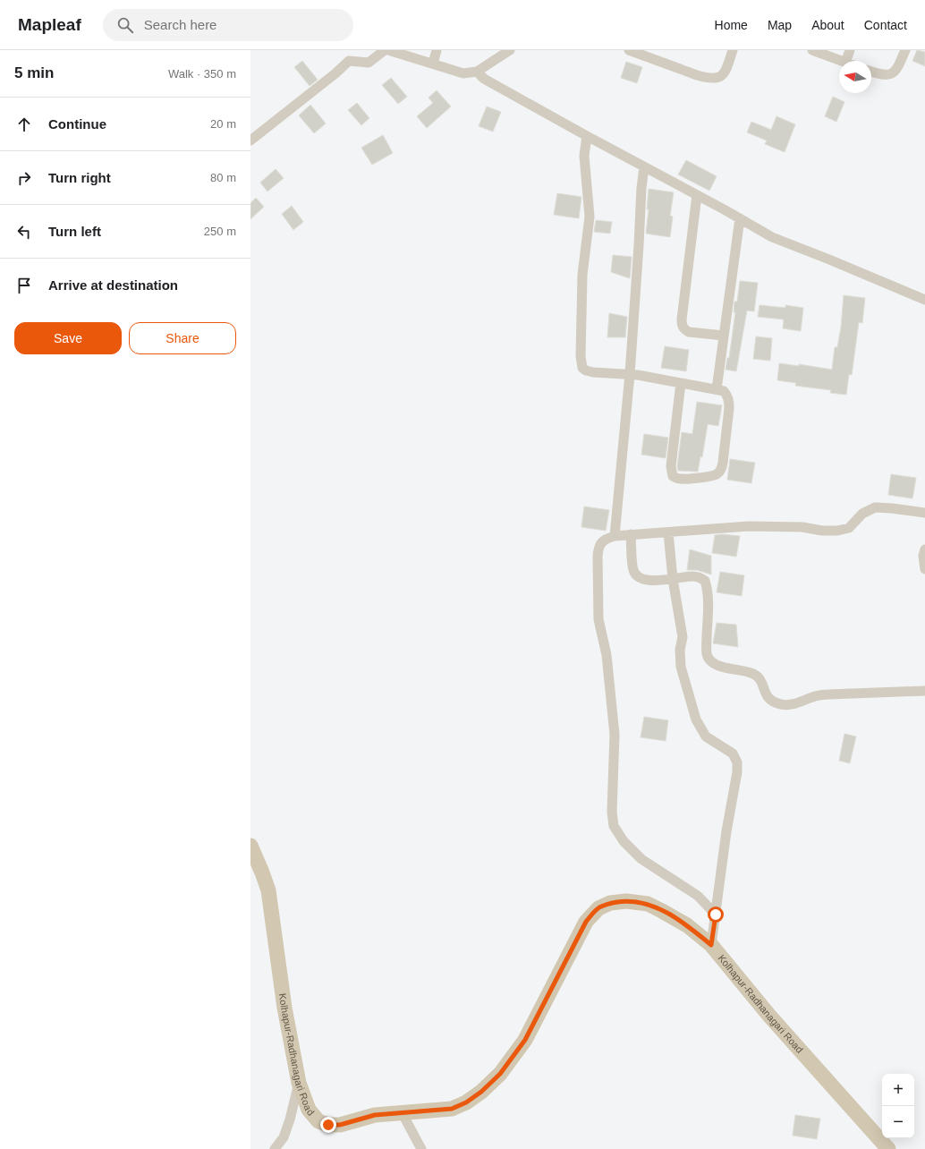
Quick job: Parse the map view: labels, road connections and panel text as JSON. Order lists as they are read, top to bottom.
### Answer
{
  "streets": {
    "main road": ["Kolhapur-Radhanagari Road"]
  },
  "north": "left",
  "page": {
    "header": "Mapleaf",
    "search": "Search here",
    "nav": [
      "Home",
      "Map",
      "About",
      "Contact"
    ],
    "heading": ["5 min", "Walk · 350 m"],
    "list": [
      ["Continue", "20 m"],
      ["Turn right", "80 m"],
      ["Turn left", "250 m"],
      "Arrive at destination"
    ],
    "buttons": ["Save", "Share"],
    "map_buttons": ["+", "−"]
  }
}
